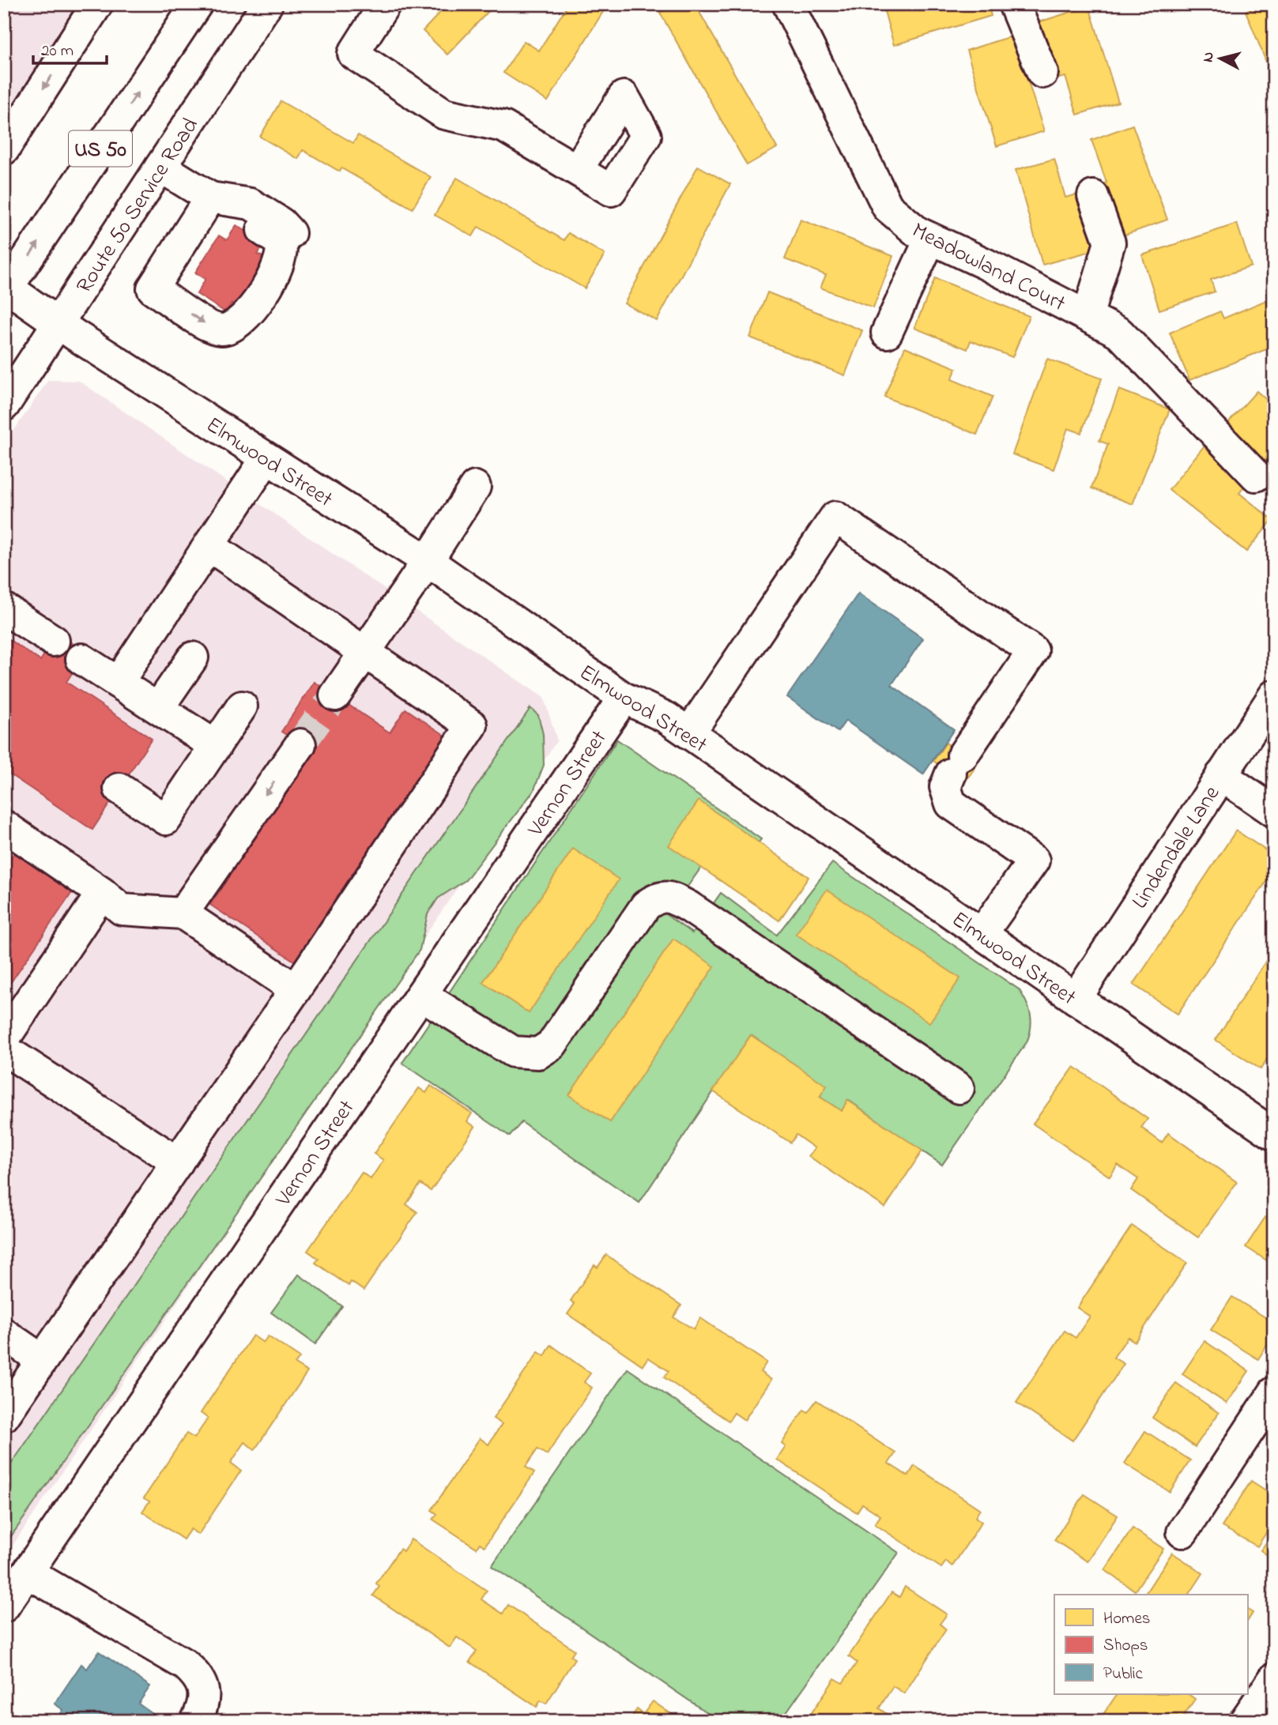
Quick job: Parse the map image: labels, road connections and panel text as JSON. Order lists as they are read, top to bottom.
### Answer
{
  "streets": {
    "main road": [
      "US 50",
      "Route 50 Service Road",
      "Meadowland Court",
      "Elmwood Street",
      "Vernon Street",
      "Lindendale Lane"
    ]
  },
  "crossings": [
    ["US 50", "Elmwood Street"],
    ["Route 50 Service Road", "Elmwood Street"],
    ["Elmwood Street", "Vernon Street"],
    ["Elmwood Street", "Lindendale Lane"]
  ],
  "legend": ["Homes", "Shops", "Public"],
  "scale_bar": "20 m",
  "north": "left"
}
